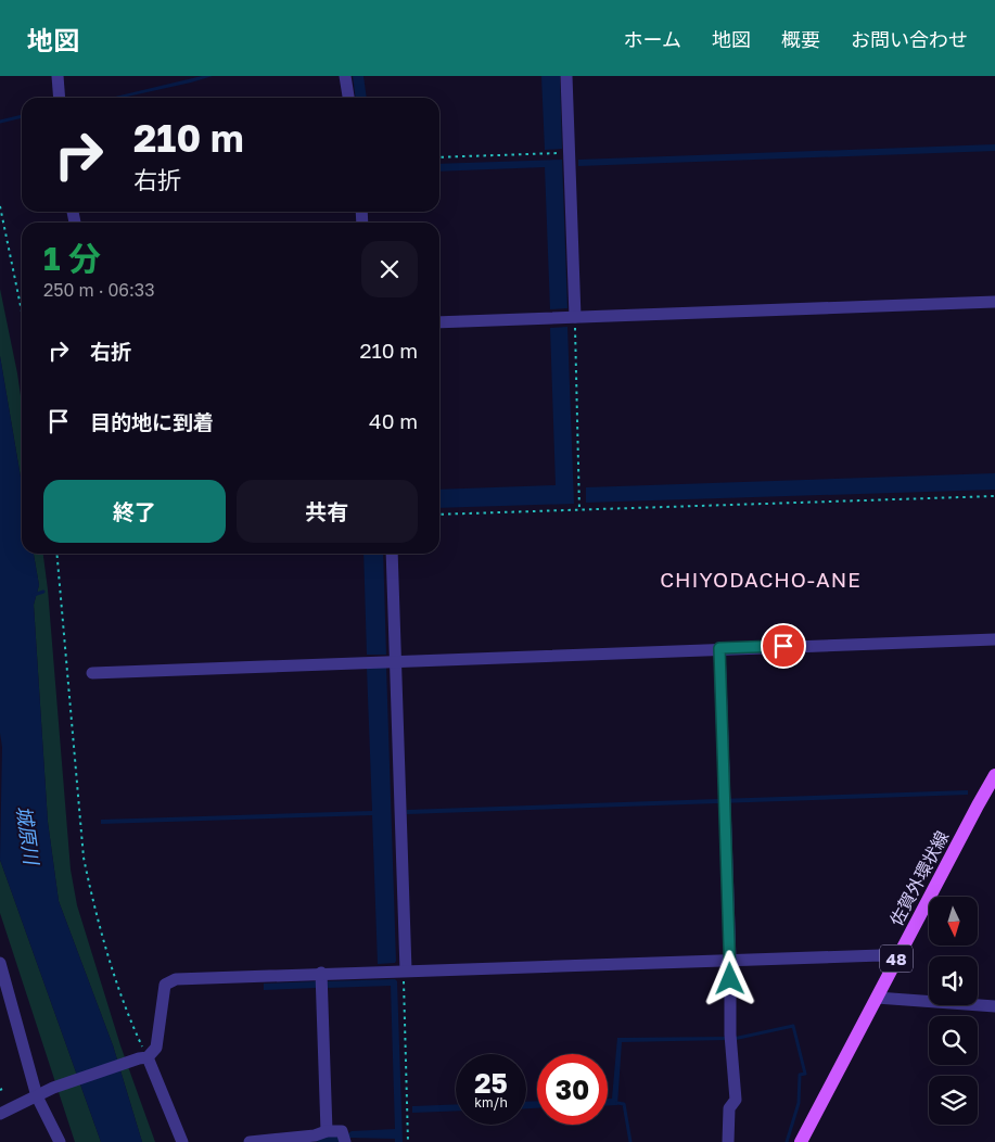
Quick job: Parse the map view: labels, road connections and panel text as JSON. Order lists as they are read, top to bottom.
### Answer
{
  "streets": {
    "main road": ["佐賀外環状線", "48"]
  },
  "districts": ["CHIYODACHO-ANE"],
  "water": ["城原川"],
  "north": "bottom",
  "page": {
    "header": "地図",
    "nav": [
      "ホーム",
      "地図",
      "概要",
      "お問い合わせ"
    ],
    "turn": ["210 m", "右折"],
    "heading": ["1 分", "250 m · 06:33"],
    "list": [
      {
        "name": "右折",
        "value": "210 m"
      },
      {
        "name": "目的地に到着",
        "value": "40 m"
      }
    ],
    "buttons": ["終了", "共有"],
    "speed": "25 km/h",
    "limit": "30"
  }
}
